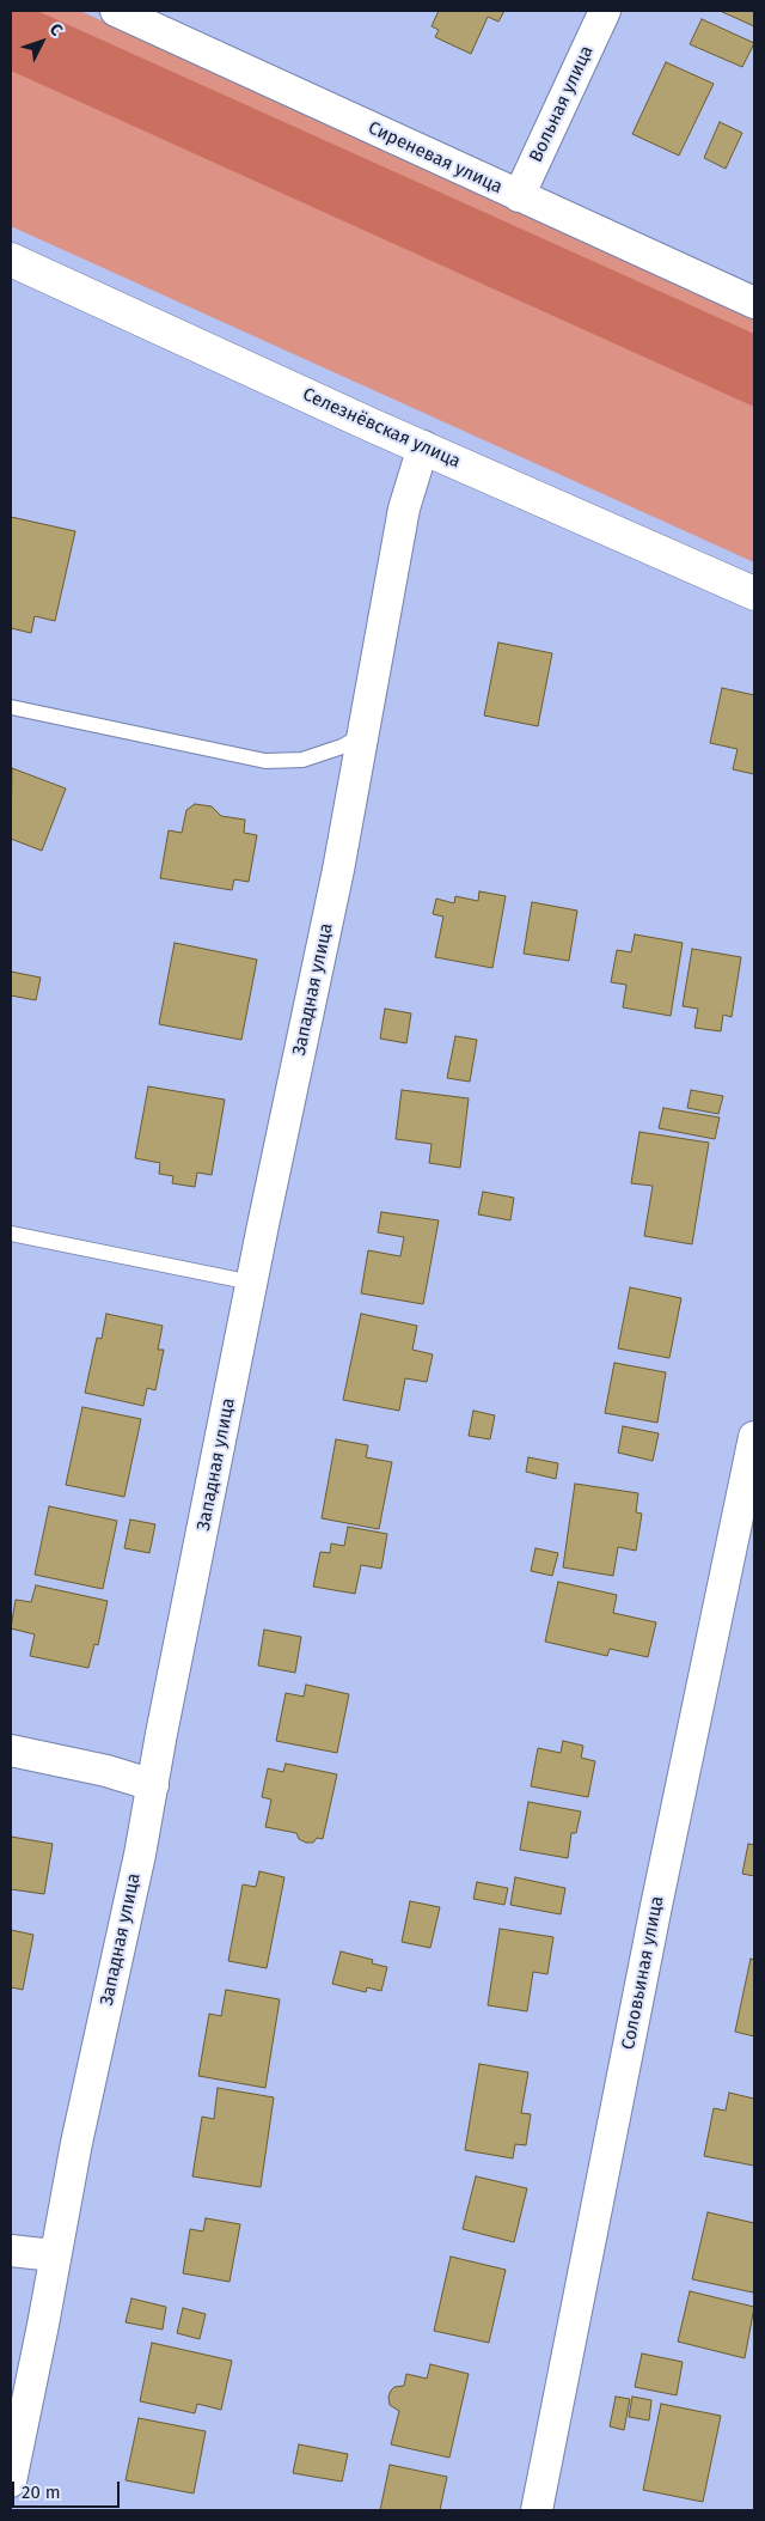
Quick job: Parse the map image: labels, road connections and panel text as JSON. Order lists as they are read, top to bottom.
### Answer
{
  "streets": {
    "street": [
      "Вольная улица",
      "Сиреневая улица",
      "Селезнёвская улица",
      "Западная улица",
      "Соловьиная улица"
    ]
  },
  "crossings": [
    ["Вольная улица", "Сиреневая улица"],
    ["Селезнёвская улица", "Западная улица"]
  ],
  "scale_bar": "20 m",
  "north": "top right"
}
